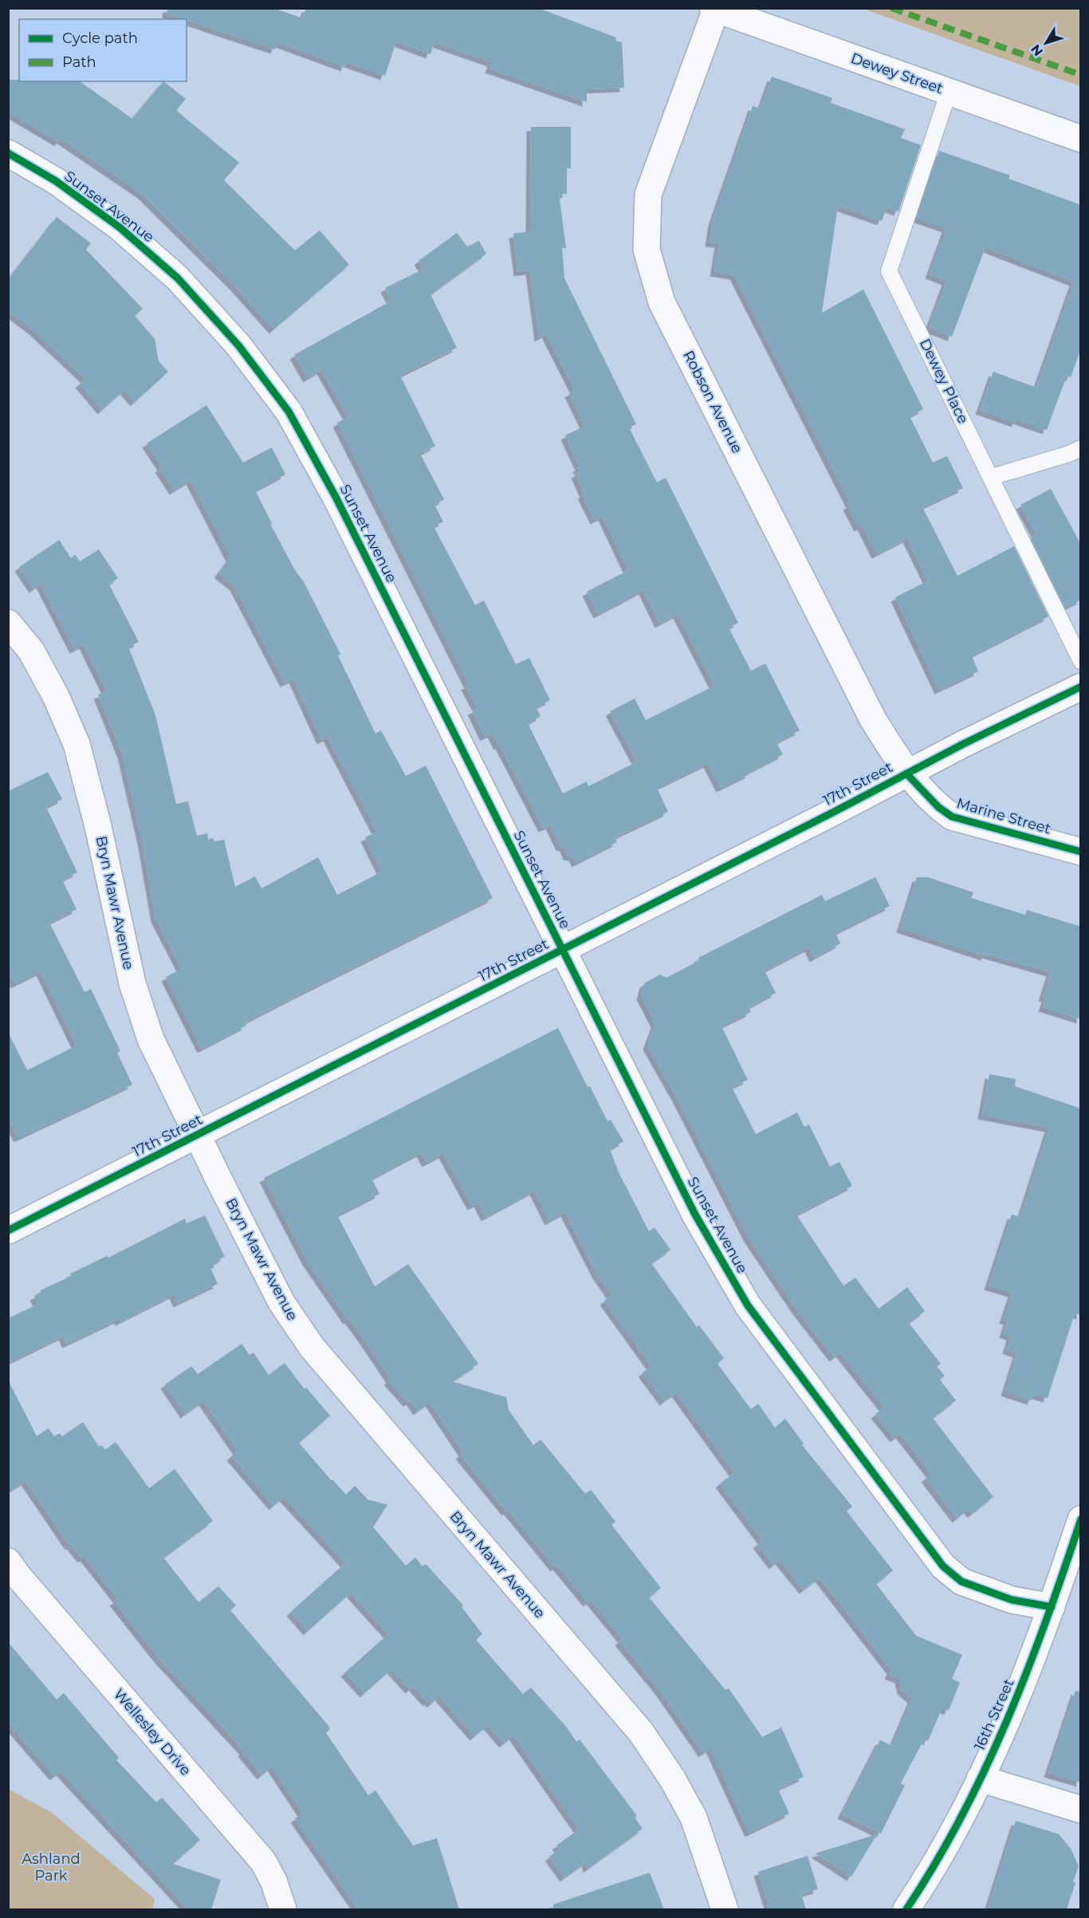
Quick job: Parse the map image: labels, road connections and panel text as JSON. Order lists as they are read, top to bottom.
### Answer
{
  "streets": {
    "street": [
      "Dewey Street",
      "Sunset Avenue",
      "Robson Avenue",
      "17th Street",
      "Marine Street",
      "Bryn Mawr Avenue",
      "16th Street",
      "Wellesley Drive"
    ],
    "lane": ["Dewey Place"]
  },
  "crossings": [
    ["Dewey Street", "Dewey Place"],
    ["Dewey Street", "Robson Avenue"],
    ["Sunset Avenue", "17th Street"],
    ["Sunset Avenue", "16th Street"],
    ["Robson Avenue", "17th Street"],
    ["Robson Avenue", "Marine Street"],
    ["17th Street", "Marine Street"],
    ["17th Street", "Bryn Mawr Avenue"]
  ],
  "parks": ["Ashland Park"],
  "legend": ["Cycle path", "Path"],
  "north": "bottom left"
}
